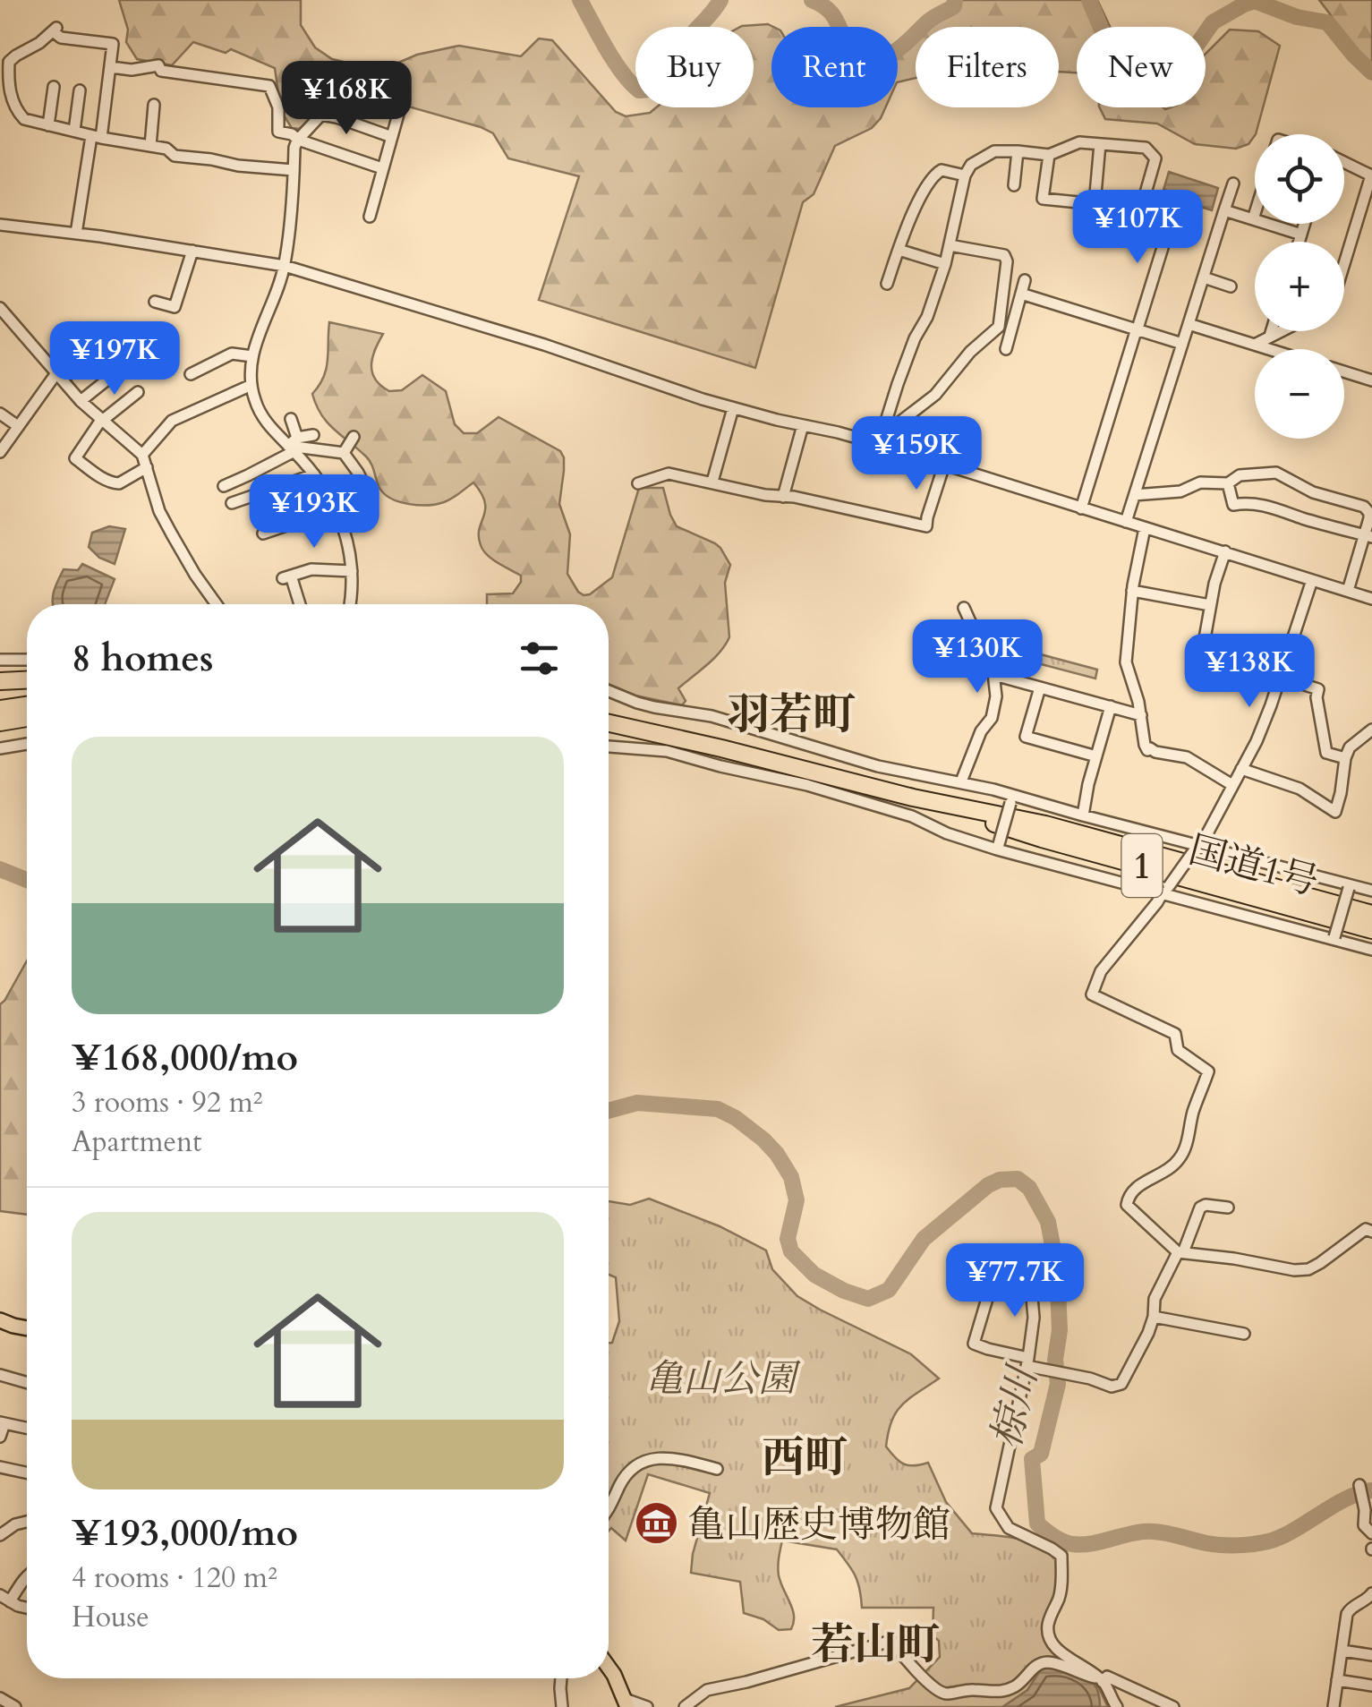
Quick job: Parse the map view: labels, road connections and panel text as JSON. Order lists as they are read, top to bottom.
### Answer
{
  "streets": {
    "highway": ["国道1号", "1"]
  },
  "districts": ["羽若町", "西町", "若山町"],
  "water": ["椋川"],
  "parks": ["亀山公園"],
  "places": {
    "museum": ["亀山歴史博物館"]
  },
  "page": {
    "chip": [
      "Buy",
      "Rent",
      "Filters",
      "New"
    ],
    "price": [
      "¥168K",
      "¥107K",
      "¥197K",
      "¥159K",
      "¥193K",
      "¥130K",
      "¥138K",
      "¥77.7K"
    ],
    "map_buttons": ["+", "−"],
    "heading": "8 homes",
    "list": [
      {
        "name": "¥168,000/mo",
        "note": "3 rooms · 92 m² · Apartment"
      },
      {
        "name": "¥193,000/mo",
        "note": "4 rooms · 120 m² · House"
      }
    ]
  }
}
